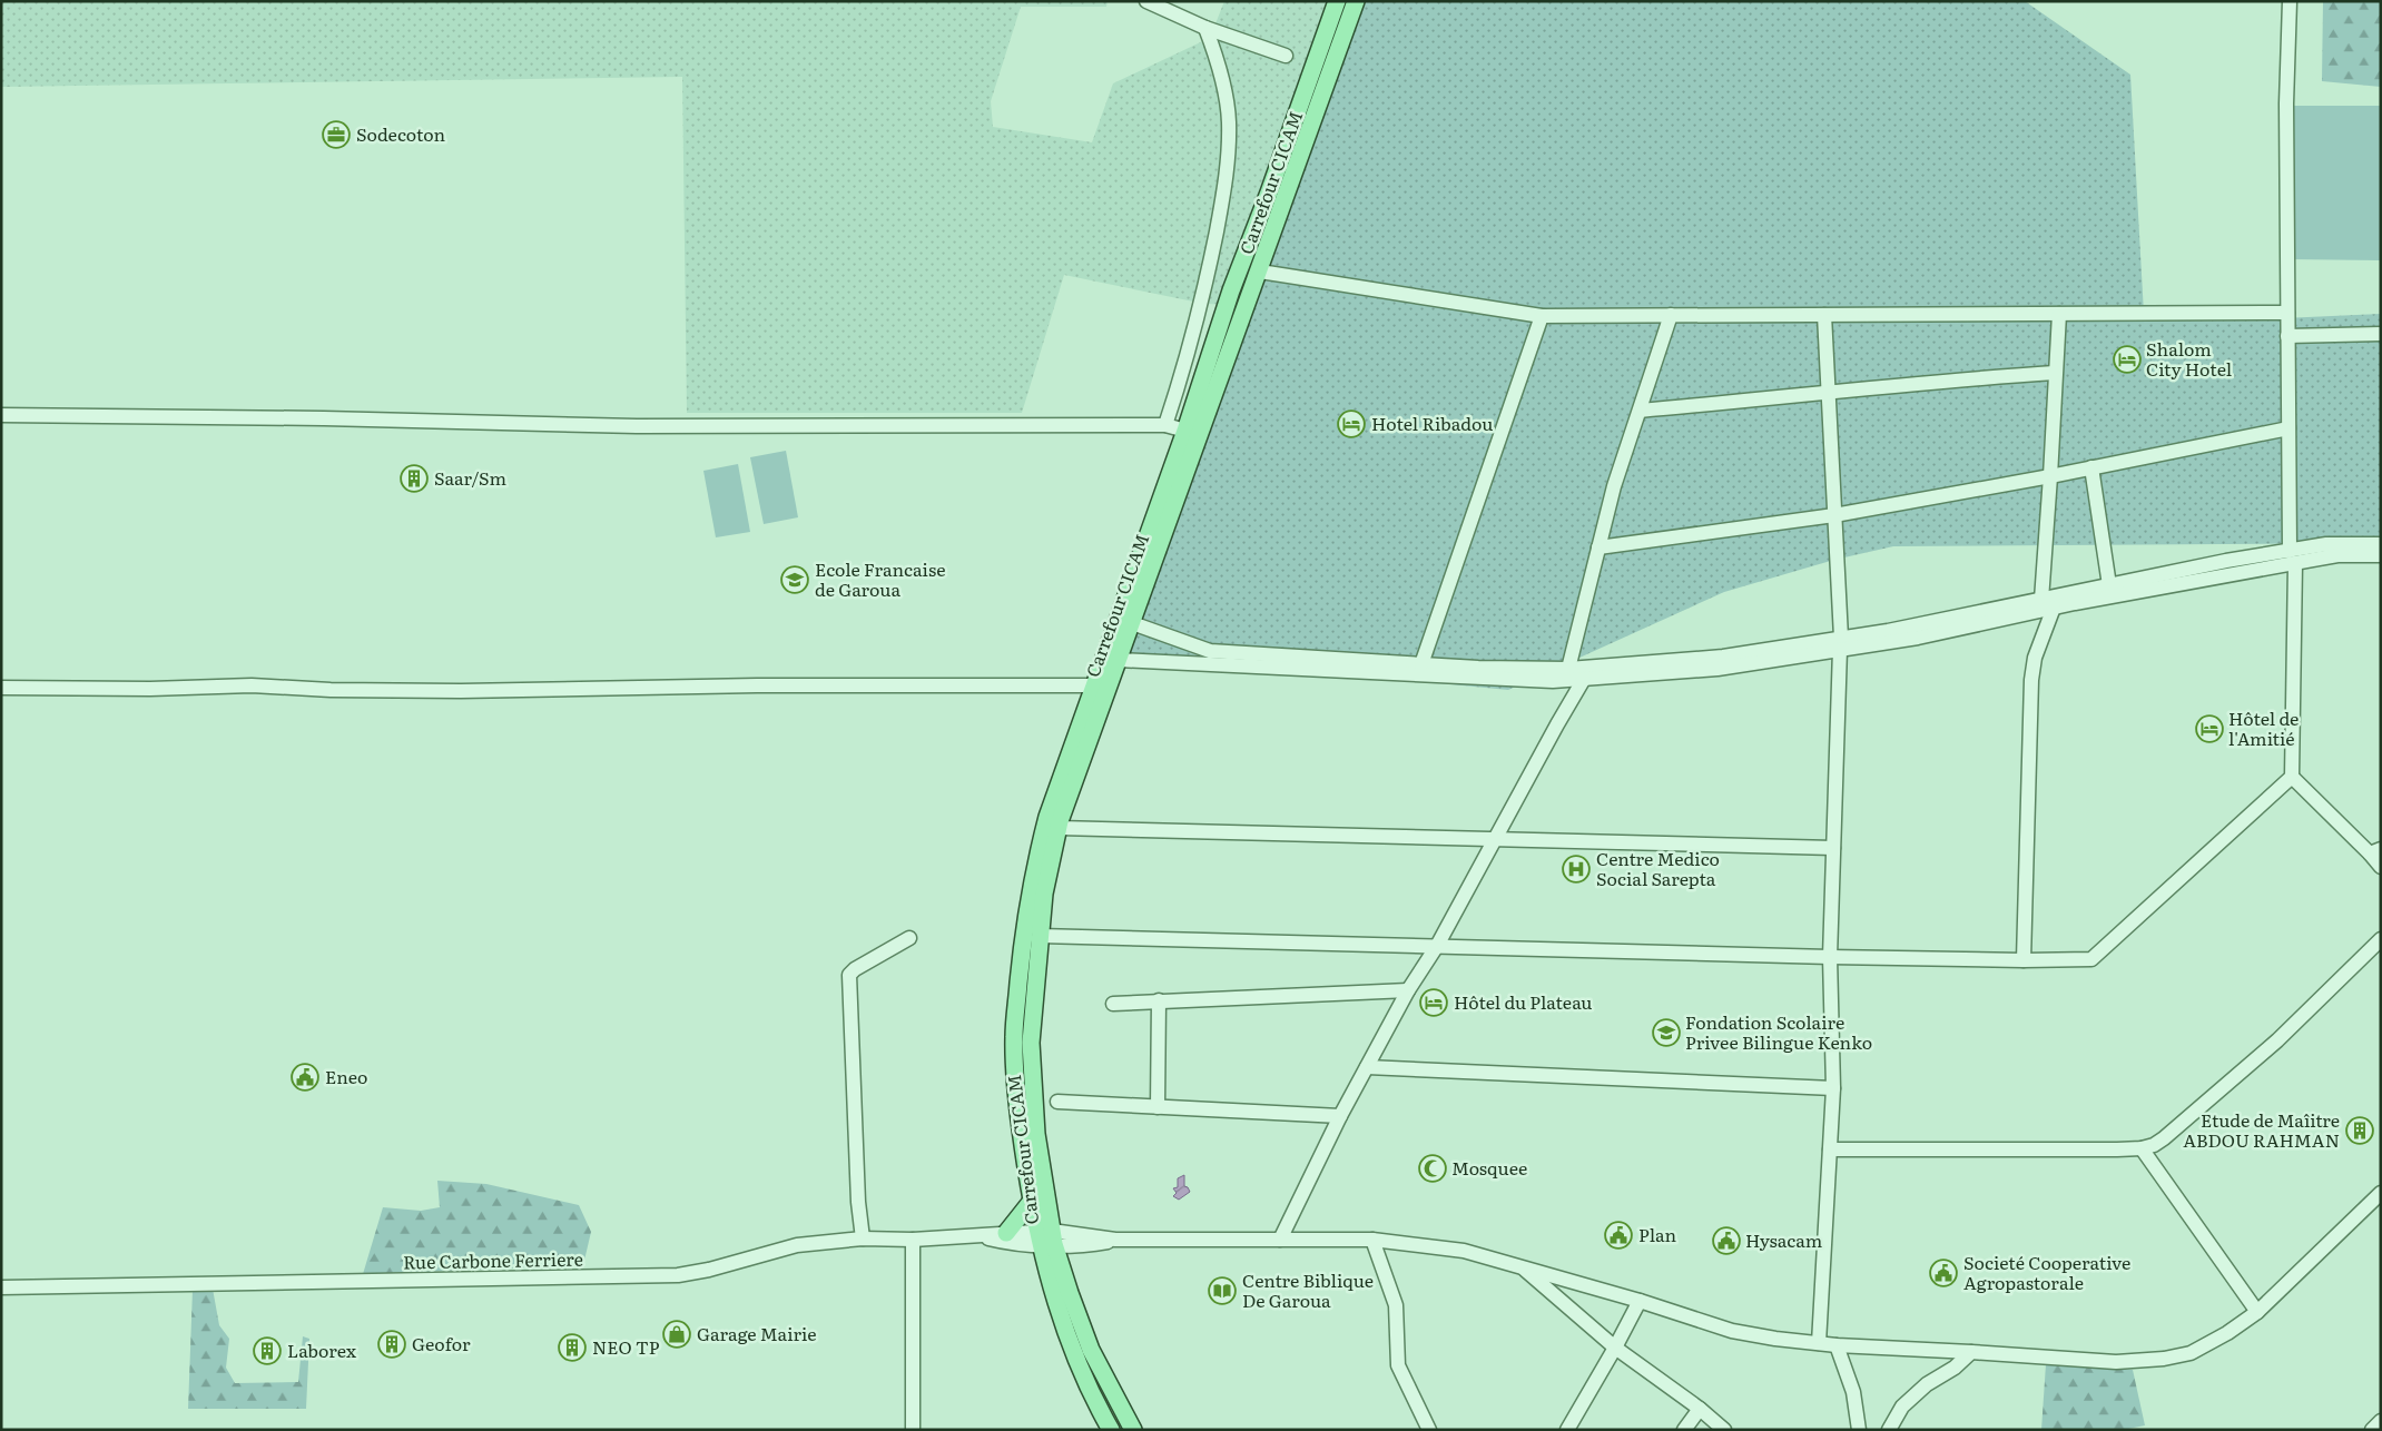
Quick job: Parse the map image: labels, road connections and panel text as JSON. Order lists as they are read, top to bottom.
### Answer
{
  "streets": {
    "main road": ["Carrefour CICAM"],
    "street": ["Rue Carbone Ferriere"]
  },
  "crossings": [
    ["Carrefour CICAM", "Rue Carbone Ferriere"]
  ],
  "places": {
    "office": ["Sodecoton"],
    "hotel": [
      "Shalom City Hotel",
      "Hotel Ribadou",
      "Hôtel de l'Amitié",
      "Hôtel du Plateau"
    ],
    "building": [
      "Saar/Sm",
      "Etude de Maîitre ABDOU RAHMAN",
      "Geofor",
      "NEO TP",
      "Laborex"
    ],
    "school or university": ["Ecole Francaise de Garoua", "Fondation Scolaire Privee Bilingue Kenko"],
    "hospital": ["Centre Medico Social Sarepta"],
    "public building": [
      "Eneo",
      "Plan",
      "Hysacam",
      "Societé Cooperative Agropastorale"
    ],
    "mosque": ["Mosquee"],
    "library": ["Centre Biblique De Garoua"],
    "shop": ["Garage Mairie"]
  }
}
